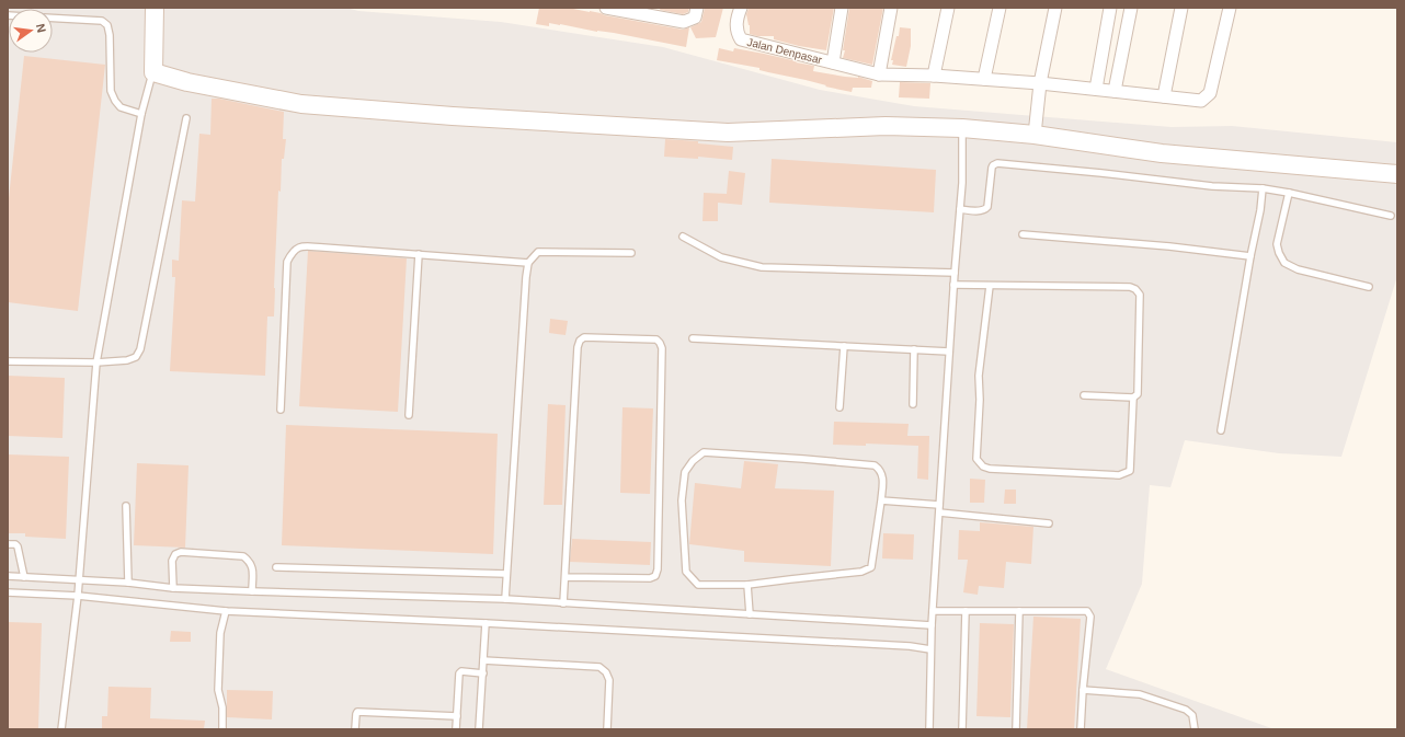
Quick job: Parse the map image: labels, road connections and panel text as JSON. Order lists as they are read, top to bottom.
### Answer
{
  "streets": {
    "street": ["Jalan Denpasar"]
  },
  "north": "right"
}
